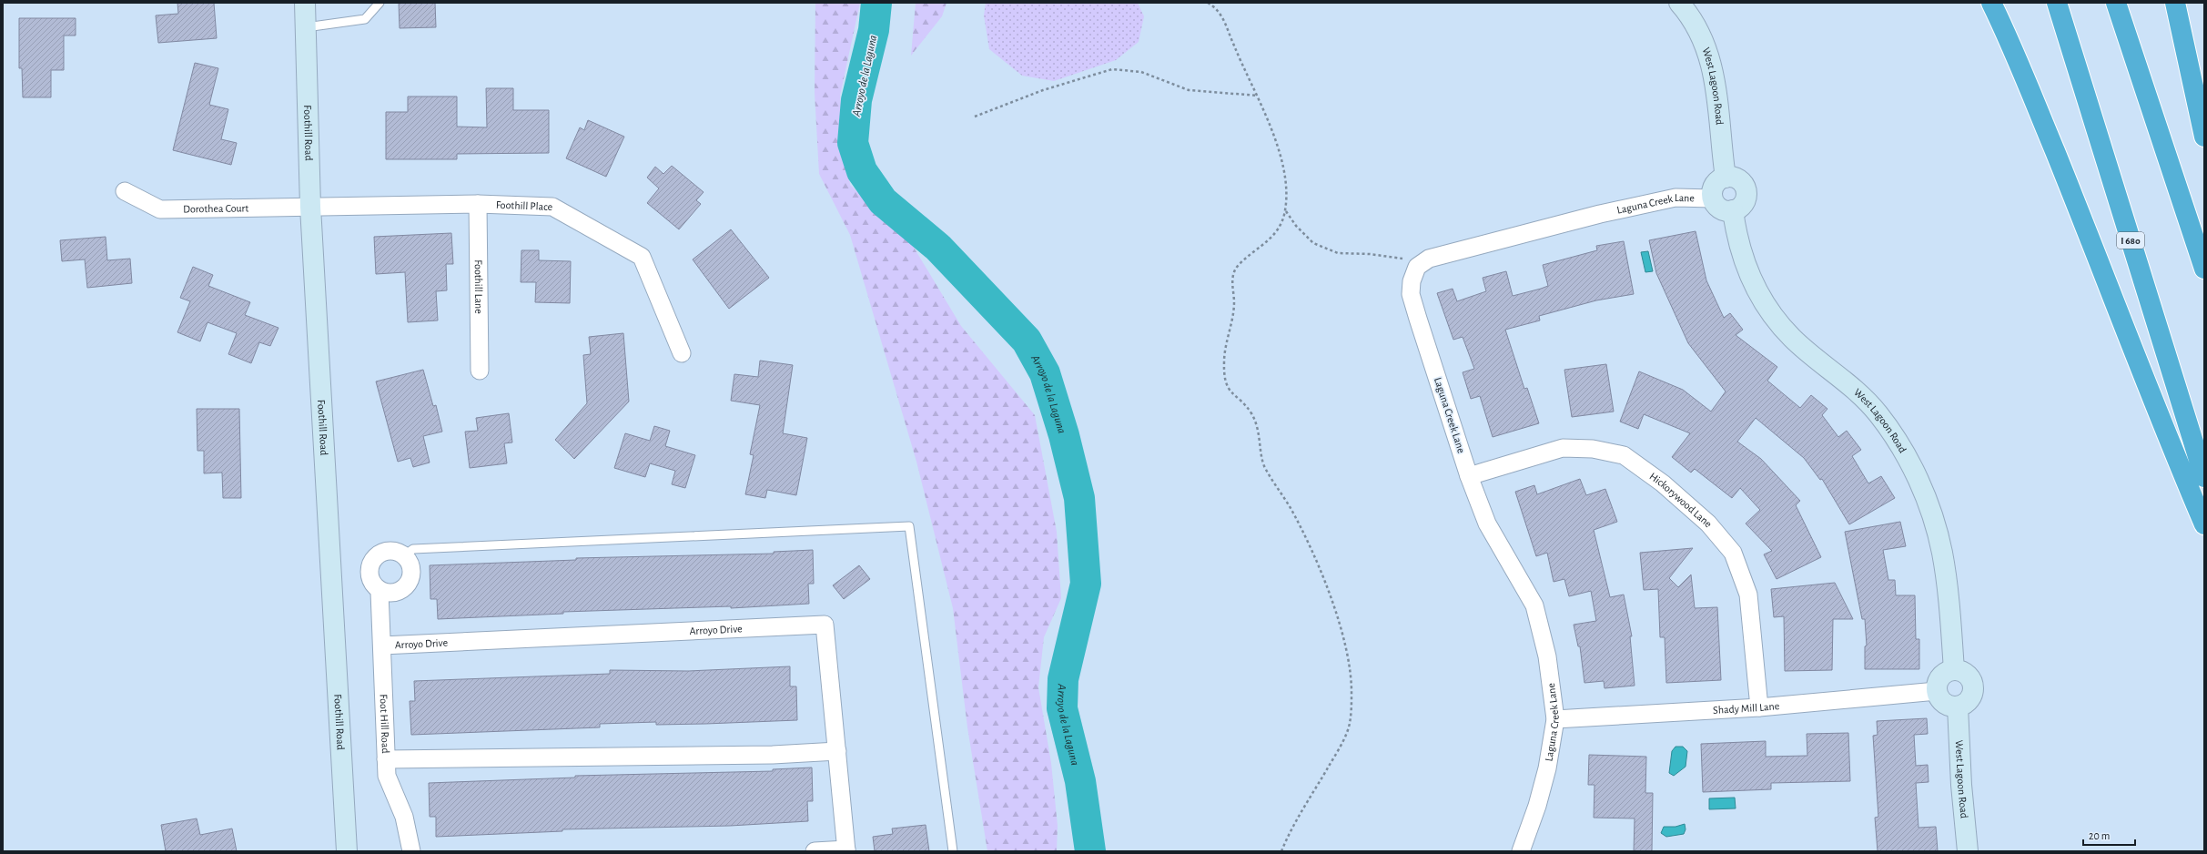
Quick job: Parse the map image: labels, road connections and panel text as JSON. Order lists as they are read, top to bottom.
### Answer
{
  "streets": {
    "highway": ["I 680"],
    "street": [
      "West Lagoon Road",
      "Foothill Road",
      "Laguna Creek Lane",
      "Foothill Place",
      "Dorothea Court",
      "Foothill Lane",
      "Hickorywood Lane",
      "Arroyo Drive",
      "Shady Mill Lane",
      "Foot Hill Road"
    ]
  },
  "crossings": [
    ["West Lagoon Road", "Laguna Creek Lane"],
    ["West Lagoon Road", "Shady Mill Lane"],
    ["Foothill Road", "Foothill Place"],
    ["Foothill Road", "Dorothea Court"],
    ["Laguna Creek Lane", "Hickorywood Lane"],
    ["Laguna Creek Lane", "Shady Mill Lane"],
    ["Foothill Place", "Dorothea Court"],
    ["Foothill Place", "Foothill Lane"],
    ["Hickorywood Lane", "Shady Mill Lane"],
    ["Arroyo Drive", "Foot Hill Road"]
  ],
  "water": ["Arroyo de la Laguna"],
  "scale_bar": "20 m"
}
